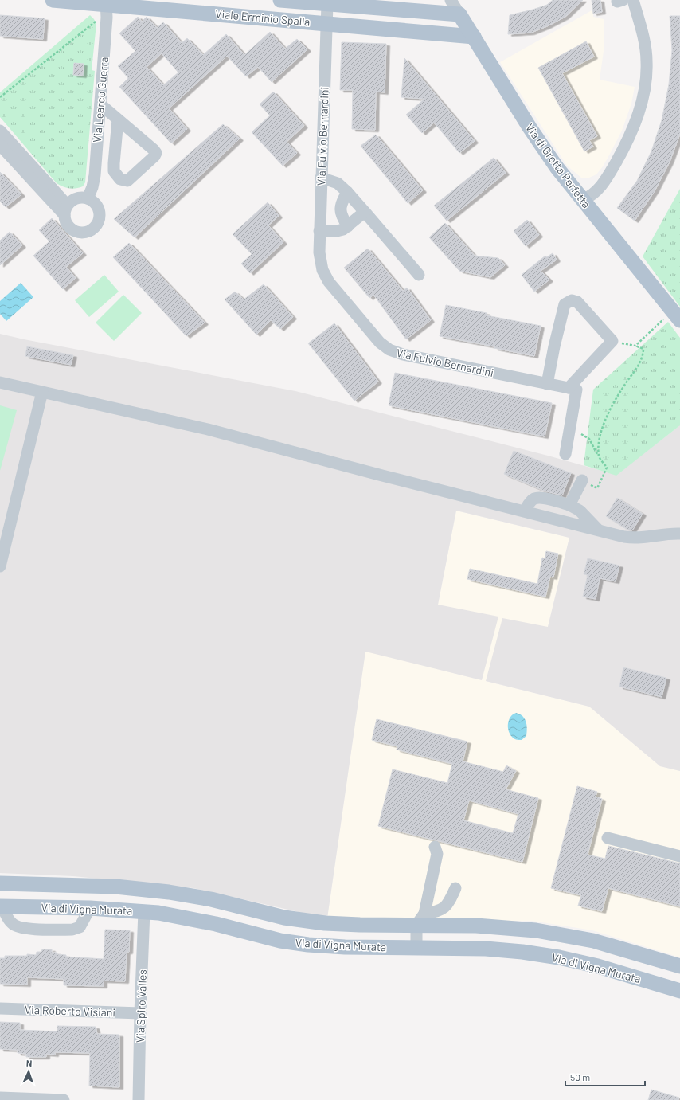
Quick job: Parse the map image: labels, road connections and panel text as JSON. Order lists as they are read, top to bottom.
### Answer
{
  "streets": {
    "main road": ["Viale Erminio Spalla", "Via di Grotta Perfetta", "Via di Vigna Murata"],
    "street": [
      "Via Learco Guerra",
      "Via Fulvio Bernardini",
      "Via Spiro Valles",
      "Via Roberto Visiani"
    ]
  },
  "crossings": [
    ["Viale Erminio Spalla", "Via Learco Guerra"],
    ["Viale Erminio Spalla", "Via Fulvio Bernardini"],
    ["Viale Erminio Spalla", "Via di Grotta Perfetta"],
    ["Via di Vigna Murata", "Via Spiro Valles"],
    ["Via Spiro Valles", "Via Roberto Visiani"]
  ],
  "scale_bar": "50 m",
  "north": "top"
}
